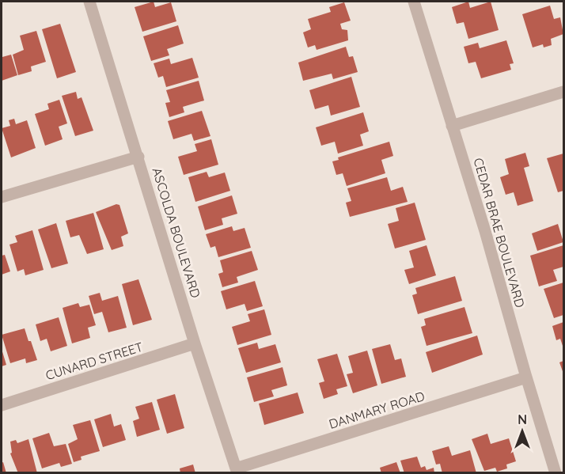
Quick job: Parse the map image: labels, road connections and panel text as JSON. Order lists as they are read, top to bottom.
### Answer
{
  "streets": {
    "street": [
      "ASCOLDA BOULEVARD",
      "CEDAR BRAE BOULEVARD",
      "CUNARD STREET",
      "DANMARY ROAD"
    ]
  },
  "crossings": [
    ["ASCOLDA BOULEVARD", "CUNARD STREET"],
    ["ASCOLDA BOULEVARD", "DANMARY ROAD"],
    ["CEDAR BRAE BOULEVARD", "DANMARY ROAD"]
  ],
  "north": "top"
}
